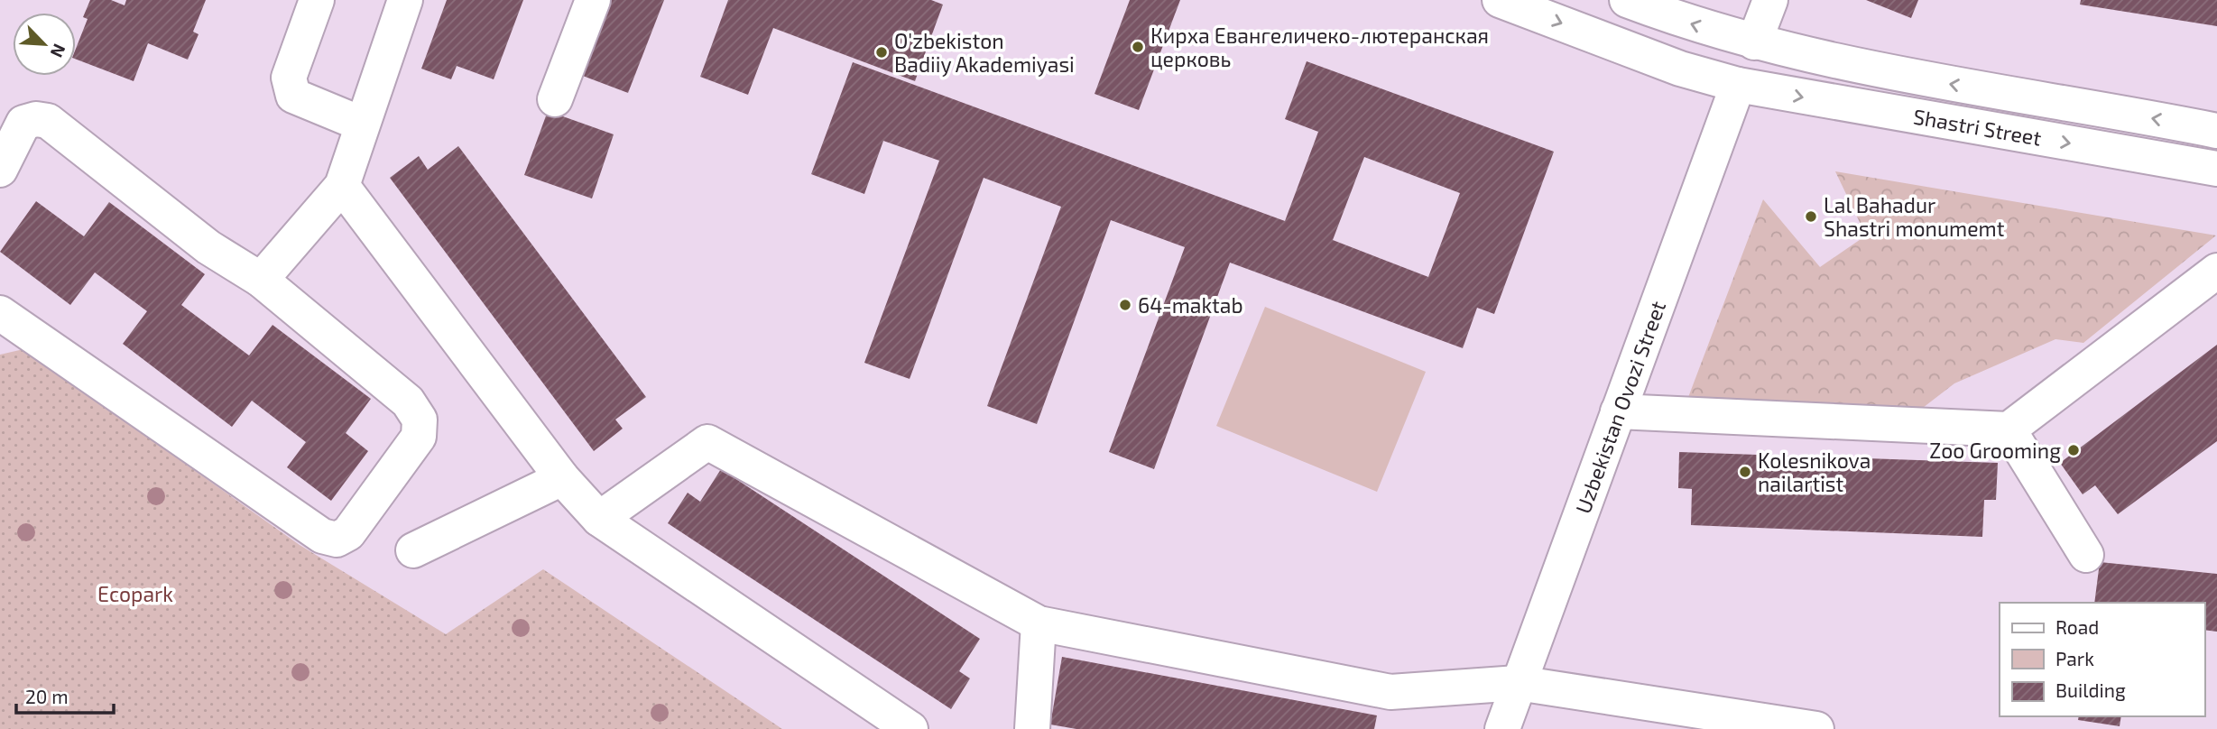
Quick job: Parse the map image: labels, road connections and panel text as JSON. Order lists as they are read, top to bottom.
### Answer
{
  "streets": {
    "main road": ["Shastri Street", "Uzbekistan Ovozi Street"]
  },
  "crossings": [
    ["Shastri Street", "Uzbekistan Ovozi Street"]
  ],
  "parks": ["Ecopark"],
  "places": [
    "Кирха Евангеличеко-лютеранская церковь",
    "O'zbekiston Badiiy Akademiyasi",
    "Lal Bahadur Shastri monumemt",
    "64-maktab",
    "Zoo Grooming",
    "Kolesnikova nailartist"
  ],
  "legend": ["Road", "Park", "Building"],
  "scale_bar": "20 m",
  "north": "bottom right"
}
